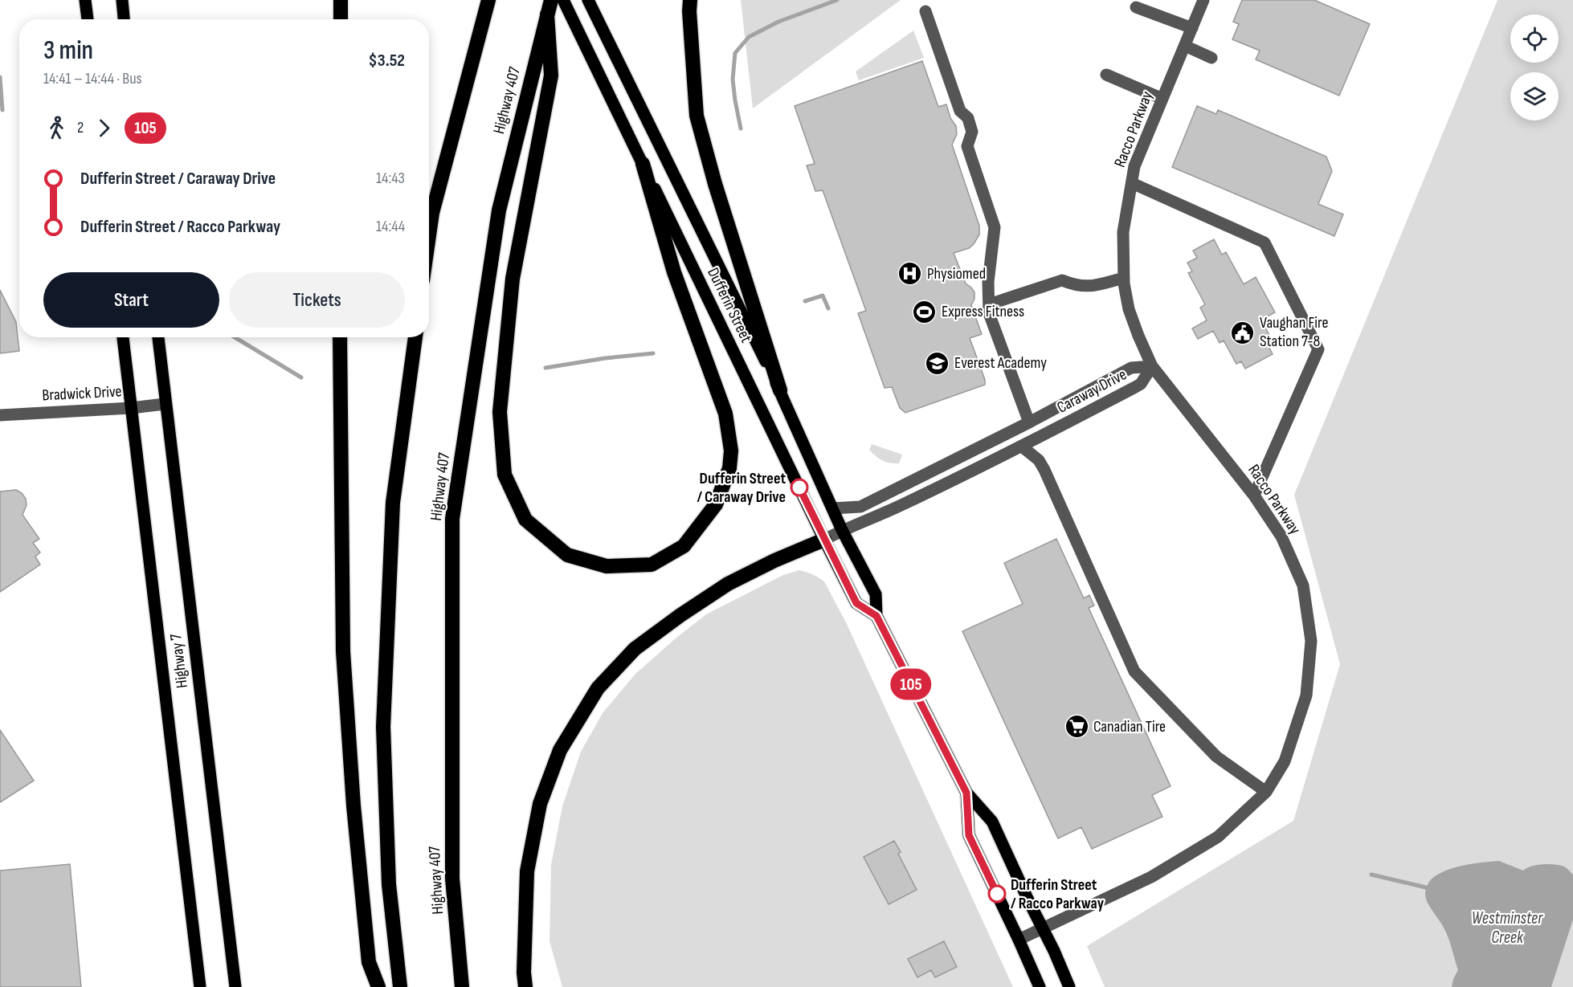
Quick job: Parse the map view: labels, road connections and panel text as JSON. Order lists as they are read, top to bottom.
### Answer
{
  "streets": {
    "highway": ["Highway 407"],
    "main road": ["Dufferin Street", "Highway 7"],
    "street": ["Racco Parkway", "Caraway Drive", "Bradwick Drive"]
  },
  "crossings": [
    ["Racco Parkway", "Dufferin Street"],
    ["Racco Parkway", "Caraway Drive"],
    ["Dufferin Street", "Caraway Drive"],
    ["Bradwick Drive", "Highway 7"]
  ],
  "water": ["Westminster Creek"],
  "places": {
    "hospital": ["Physiomed"],
    "sports": ["Express Fitness"],
    "public building": ["Vaughan Fire Station 7-8"],
    "school or university": ["Everest Academy"],
    "other": ["Dufferin Street / Caraway Drive", "Dufferin Street / Racco Parkway"],
    "supermarket": ["Canadian Tire"]
  },
  "lines": ["bus line 105"],
  "page": {
    "on_map": "105",
    "heading": ["3 min", "14:41 – 14:44 · Bus", "$3.52"],
    "legs": ["2", "105"],
    "list": [
      {
        "name": "Dufferin Street / Caraway Drive",
        "value": "14:43"
      },
      {
        "name": "Dufferin Street / Racco Parkway",
        "value": "14:44"
      }
    ],
    "buttons": ["Start", "Tickets"]
  }
}
